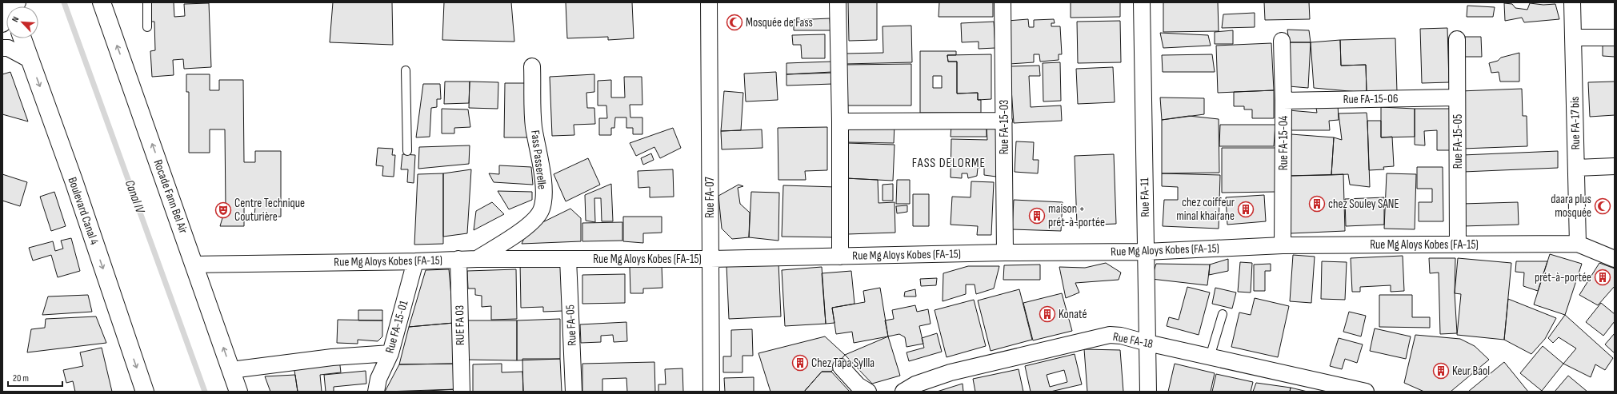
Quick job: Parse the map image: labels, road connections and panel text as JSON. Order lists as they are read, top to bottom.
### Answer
{
  "streets": {
    "main road": ["Rocade Fann Bel Air", "Boulevard Canal 4"],
    "street": [
      "Rue FA-15-06",
      "Rue FA-17 bis",
      "Rue FA-15-03",
      "Rue FA-15-05",
      "Rue FA-15-04",
      "Fass Passerelle",
      "Rue FA-07",
      "Rue FA-11",
      "Rue Mg Aloys Kobes (FA-15)",
      "RUE FA 03",
      "Rue FA-05",
      "Rue FA-15-01",
      "Rue FA-18"
    ]
  },
  "crossings": [
    ["Rue FA-15-06", "Rue FA-15-05"],
    ["Rue FA-15-06", "Rue FA-15-04"],
    ["Rue FA-17 bis", "Rue Mg Aloys Kobes (FA-15)"],
    ["Rue FA-15-03", "Rue Mg Aloys Kobes (FA-15)"],
    ["Rue FA-15-05", "Rue Mg Aloys Kobes (FA-15)"],
    ["Rue FA-15-04", "Rue Mg Aloys Kobes (FA-15)"],
    ["Fass Passerelle", "Rue Mg Aloys Kobes (FA-15)"],
    ["Rocade Fann Bel Air", "Rue Mg Aloys Kobes (FA-15)"],
    ["Rue FA-07", "Rue Mg Aloys Kobes (FA-15)"],
    ["Rue FA-11", "Rue Mg Aloys Kobes (FA-15)"],
    ["Rue FA-11", "Rue FA-18"],
    ["Rue Mg Aloys Kobes (FA-15)", "RUE FA 03"],
    ["Rue Mg Aloys Kobes (FA-15)", "Rue FA-05"],
    ["Rue Mg Aloys Kobes (FA-15)", "Rue FA-15-01"]
  ],
  "one_way": ["Rocade Fann Bel Air", "Boulevard Canal 4"],
  "districts": ["FASS DELORME"],
  "water": ["Canal IV"],
  "places": {
    "mosque": ["Mosquée de Fass", "daara plus mosquée"],
    "building": [
      "chez Souley SANE",
      "chez coiffeur minal khairane",
      "maison + prét-à-portée",
      "prét-à-portée",
      "Konaté",
      "Chez Tapa Syllla",
      "Keur Baol"
    ],
    "theatre": ["Centre Technique Couturière"]
  },
  "scale_bar": "20 m",
  "north": "top left"
}
